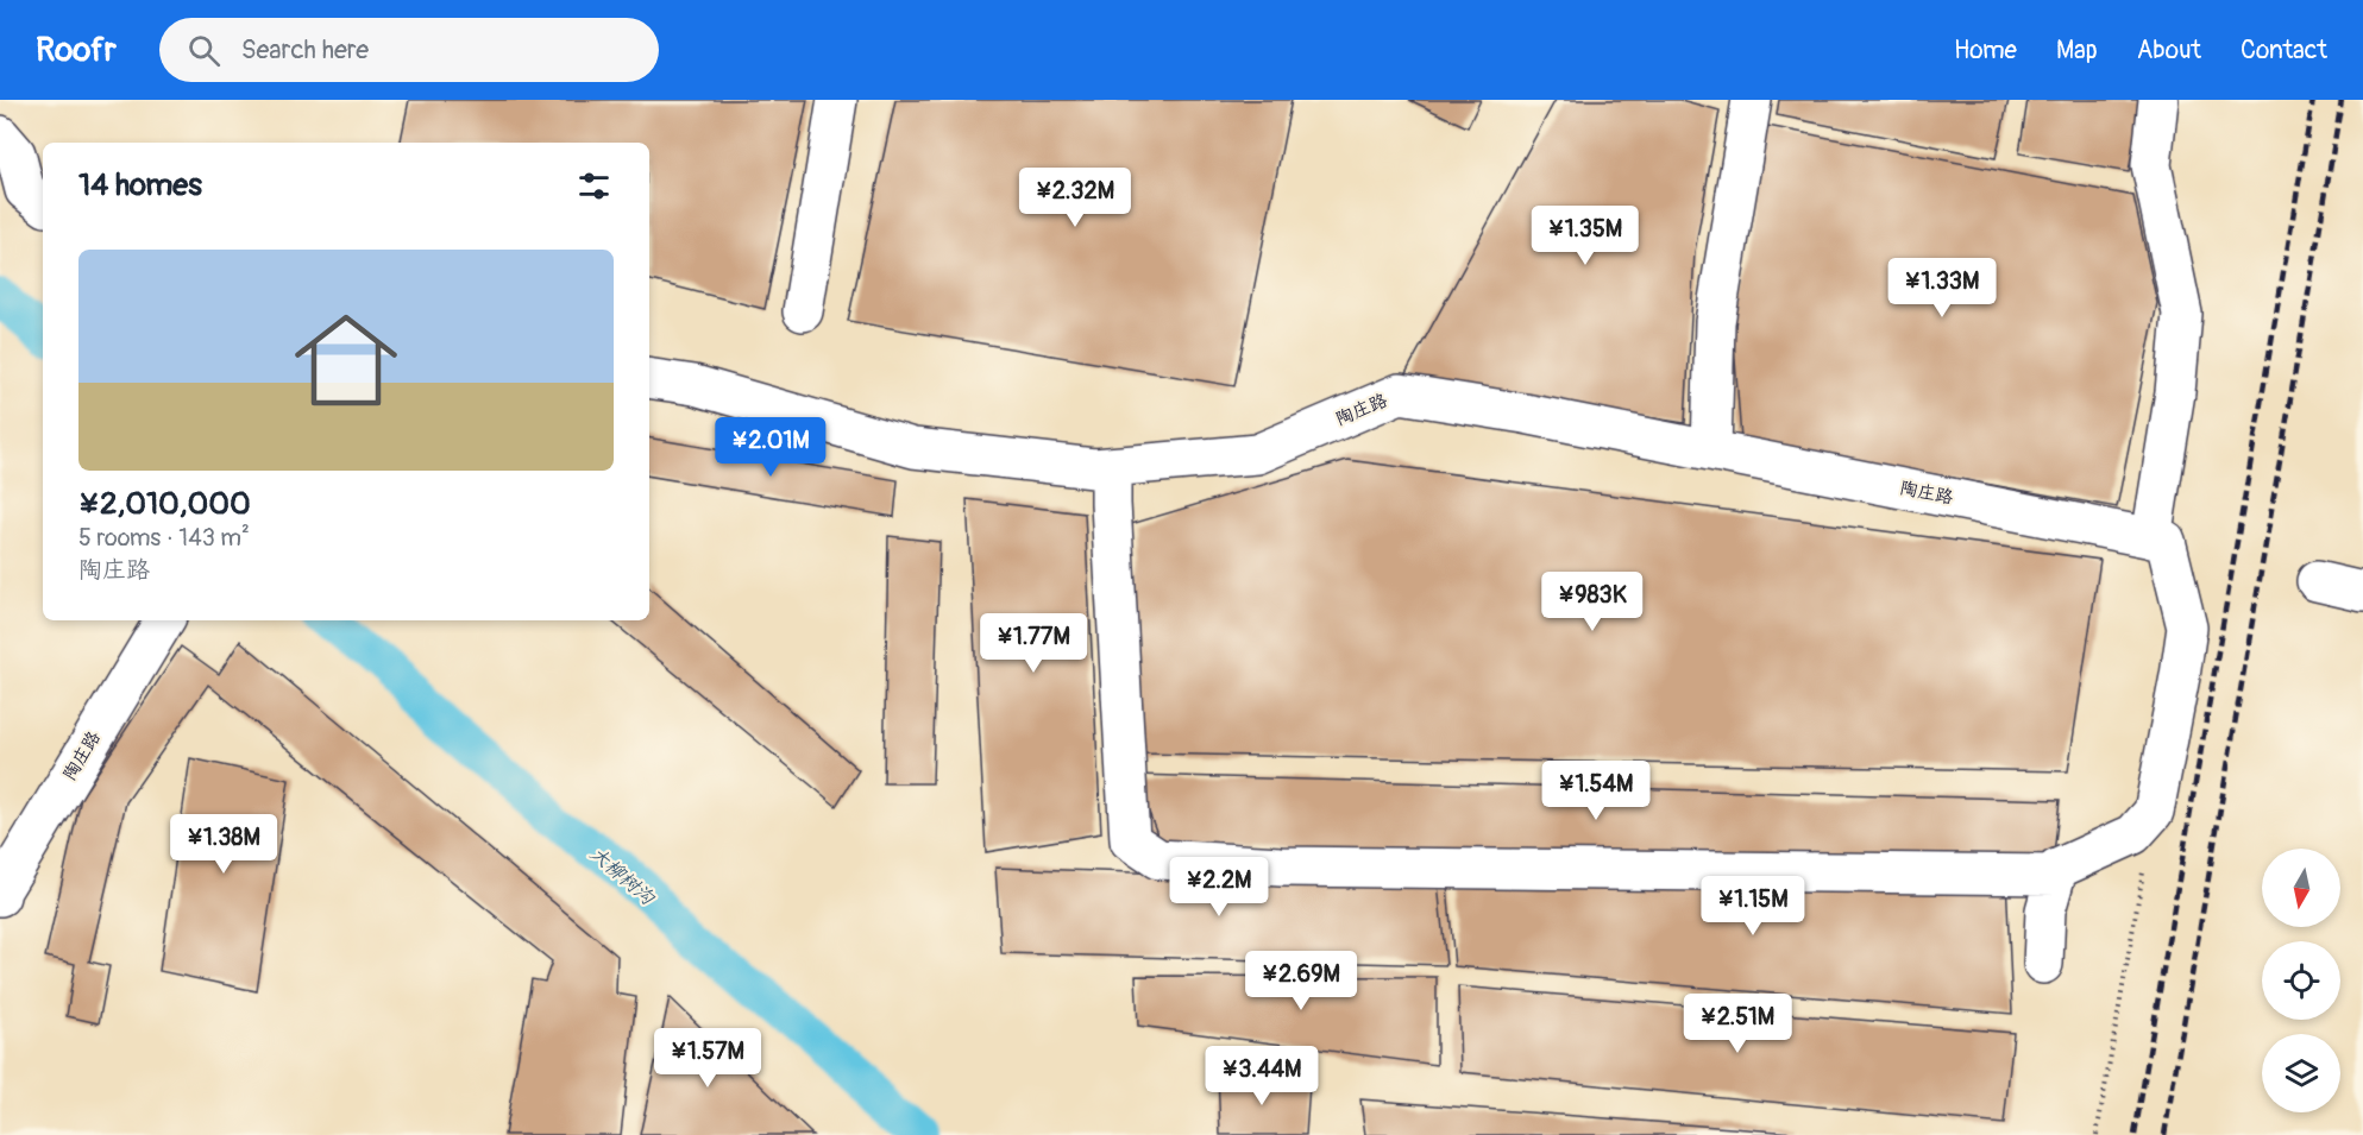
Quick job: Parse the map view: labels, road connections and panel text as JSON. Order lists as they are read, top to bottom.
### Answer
{
  "streets": {
    "street": ["陶庄路"]
  },
  "water": ["大柳树沟"],
  "north": "bottom",
  "page": {
    "header": "Roofr",
    "search": "Search here",
    "nav": [
      "Home",
      "Map",
      "About",
      "Contact"
    ],
    "heading": "14 homes",
    "price": [
      "¥2.32M",
      "¥1.35M",
      "¥1.33M",
      "¥2.01M",
      "¥983K",
      "¥1.77M",
      "¥1.54M",
      "¥1.38M",
      "¥2.2M",
      "¥1.15M",
      "¥2.69M",
      "¥2.51M",
      "¥1.57M",
      "¥3.44M"
    ],
    "list": [
      {
        "name": "¥2,010,000",
        "note": "5 rooms · 143 m² · 陶庄路"
      }
    ]
  }
}
